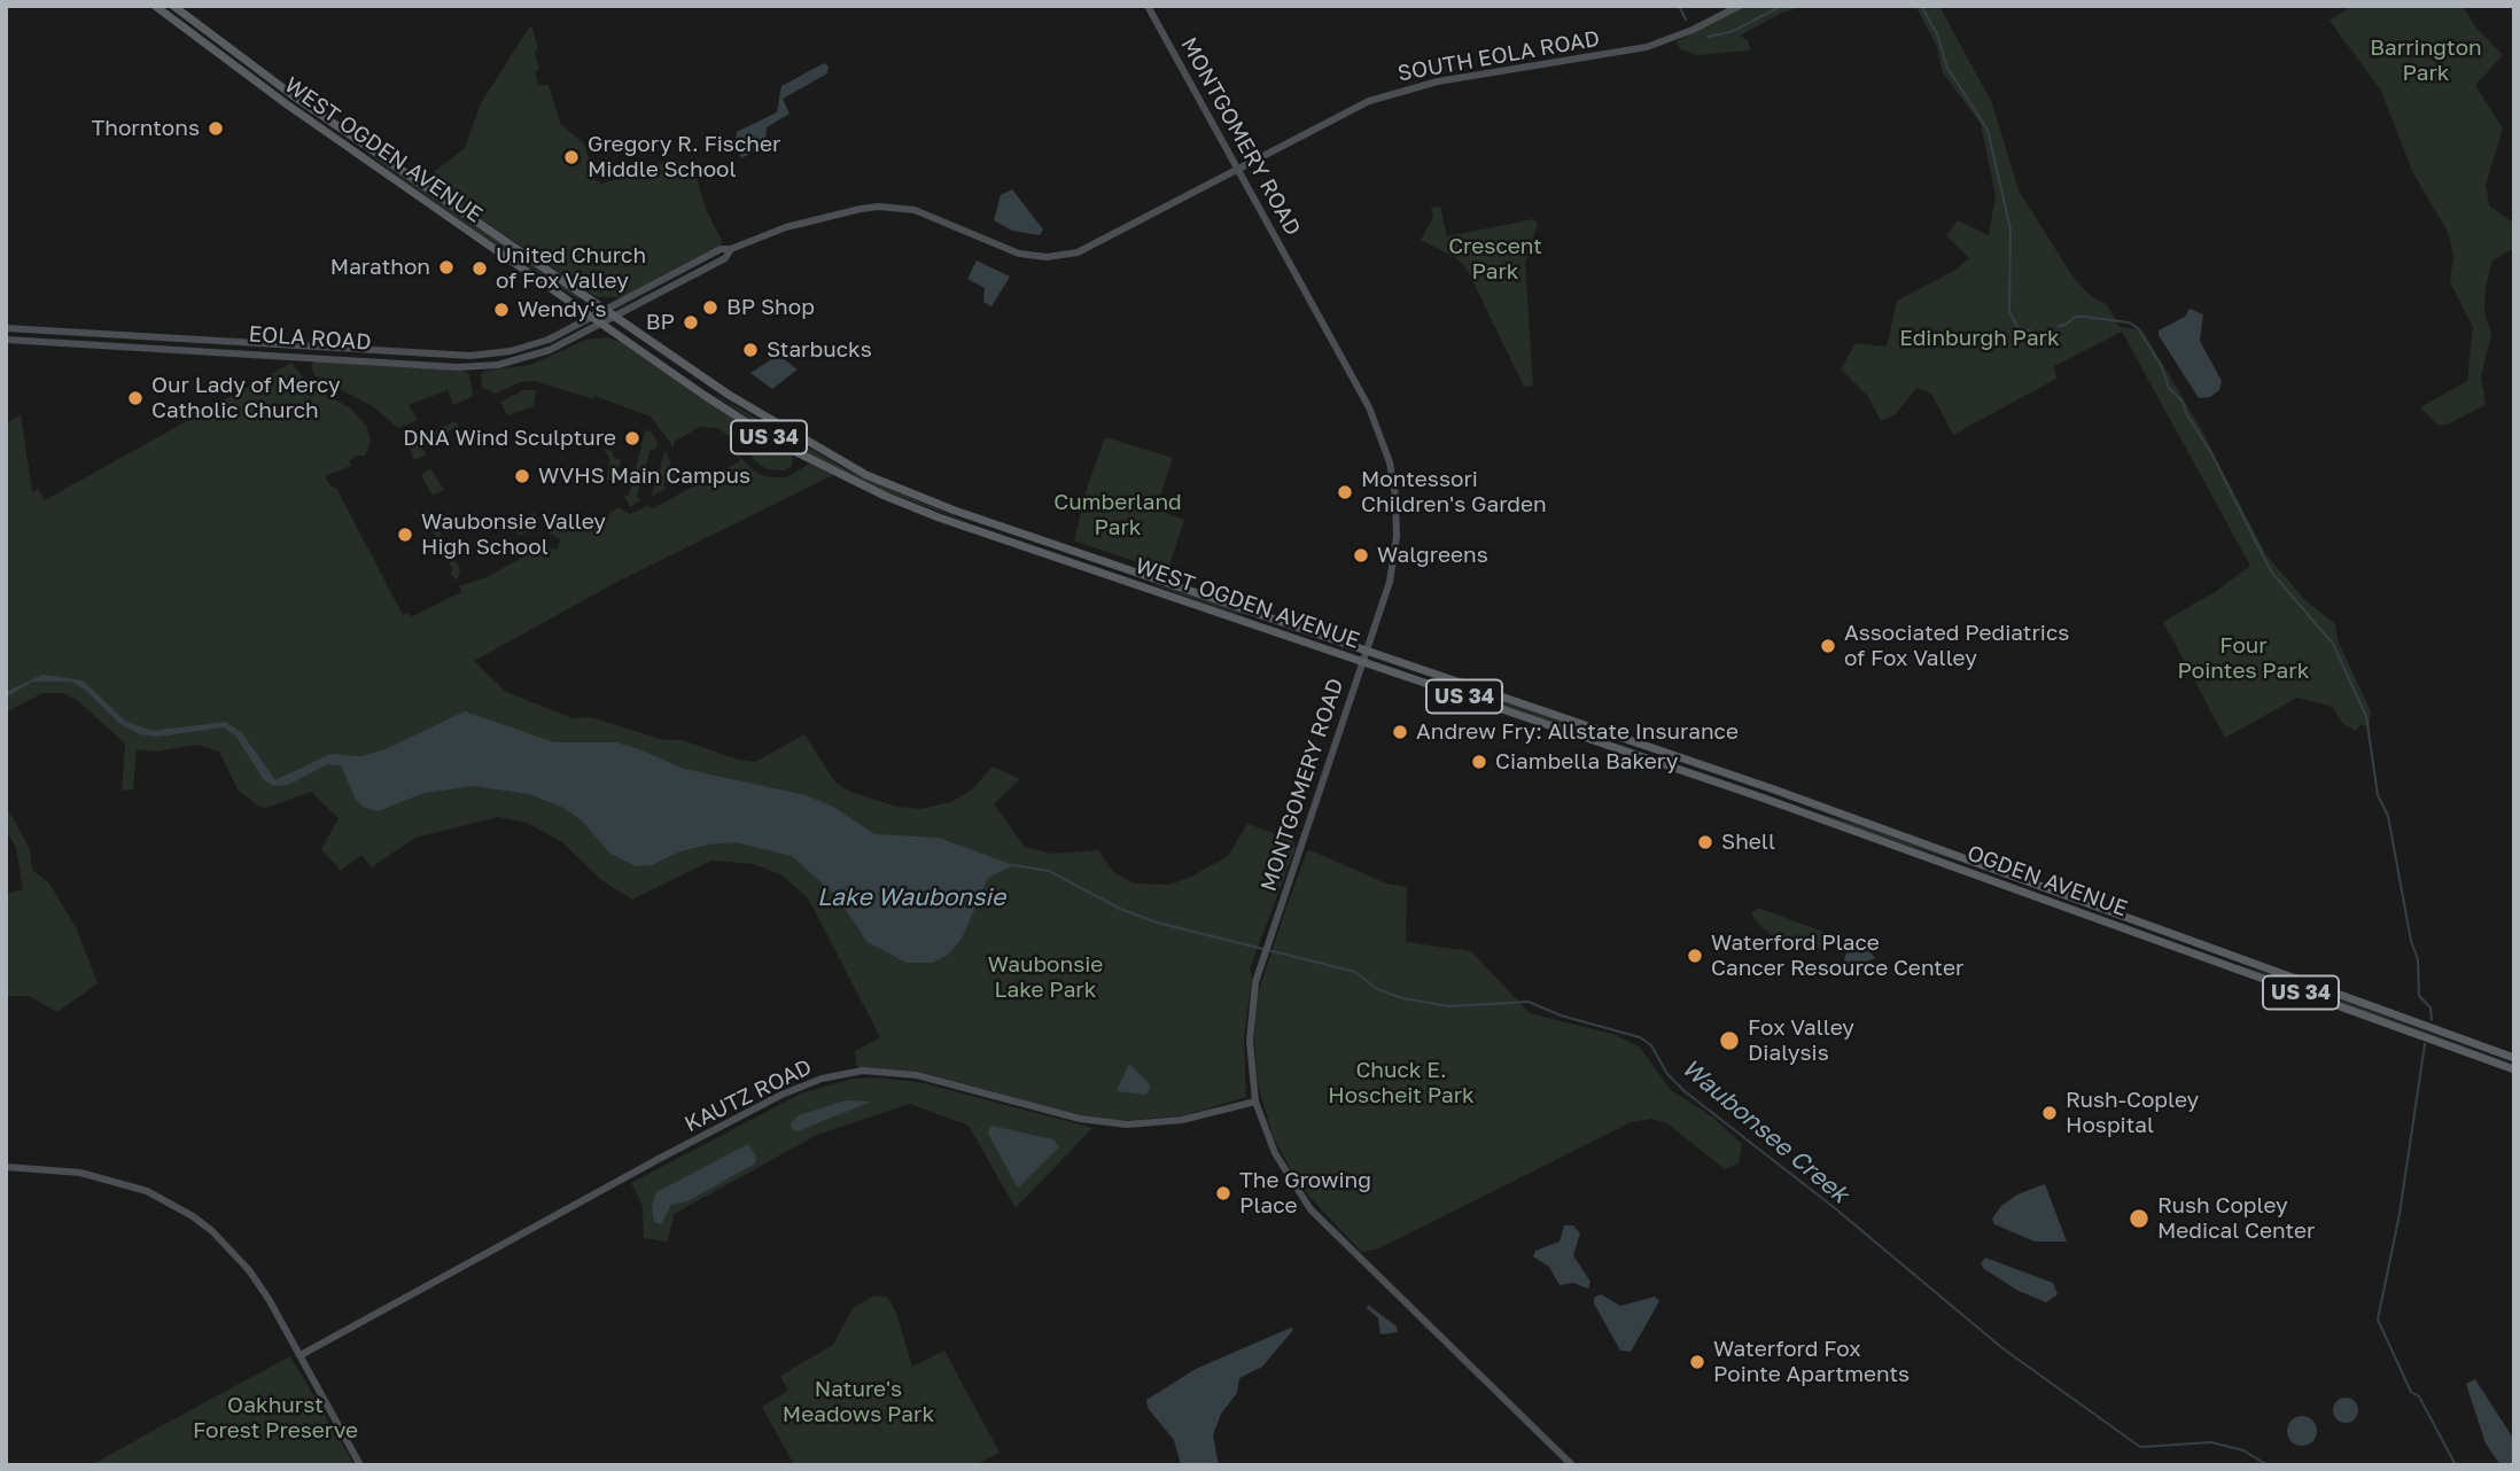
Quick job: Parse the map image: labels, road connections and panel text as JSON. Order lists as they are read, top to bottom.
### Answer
{
  "streets": {
    "main road": ["WEST OGDEN AVENUE", "US 34", "OGDEN AVENUE"],
    "street": [
      "SOUTH EOLA ROAD",
      "MONTGOMERY ROAD",
      "EOLA ROAD",
      "KAUTZ ROAD"
    ]
  },
  "crossings": [
    ["SOUTH EOLA ROAD", "MONTGOMERY ROAD"],
    ["SOUTH EOLA ROAD", "WEST OGDEN AVENUE"],
    ["SOUTH EOLA ROAD", "EOLA ROAD"],
    ["MONTGOMERY ROAD", "WEST OGDEN AVENUE"],
    ["MONTGOMERY ROAD", "KAUTZ ROAD"],
    ["WEST OGDEN AVENUE", "EOLA ROAD"],
    ["WEST OGDEN AVENUE", "OGDEN AVENUE"]
  ],
  "water": ["Lake Waubonsie", "Waubonsee Creek"],
  "parks": [
    "Barrington Park",
    "Crescent Park",
    "Edinburgh Park",
    "Cumberland Park",
    "Four Pointes Park",
    "Waubonsie Lake Park",
    "Chuck E. Hoscheit Park",
    "Nature's Meadows Park",
    "Oakhurst Forest Preserve"
  ],
  "places": [
    "Thorntons",
    "Gregory R. Fischer Middle School",
    "Marathon",
    "United Church of Fox Valley",
    "BP Shop",
    "Wendy's",
    "BP",
    "Starbucks",
    "Our Lady of Mercy Catholic Church",
    "DNA Wind Sculpture",
    "WVHS Main Campus",
    "Montessori Children's Garden",
    "Waubonsie Valley High School",
    "Walgreens",
    "Associated Pediatrics of Fox Valley",
    "Andrew Fry: Allstate Insurance",
    "Ciambella Bakery",
    "Shell",
    "Waterford Place Cancer Resource Center",
    "Fox Valley Dialysis",
    "Rush-Copley Hospital",
    "The Growing Place",
    "Rush Copley Medical Center",
    "Waterford Fox Pointe Apartments"
  ]
}
